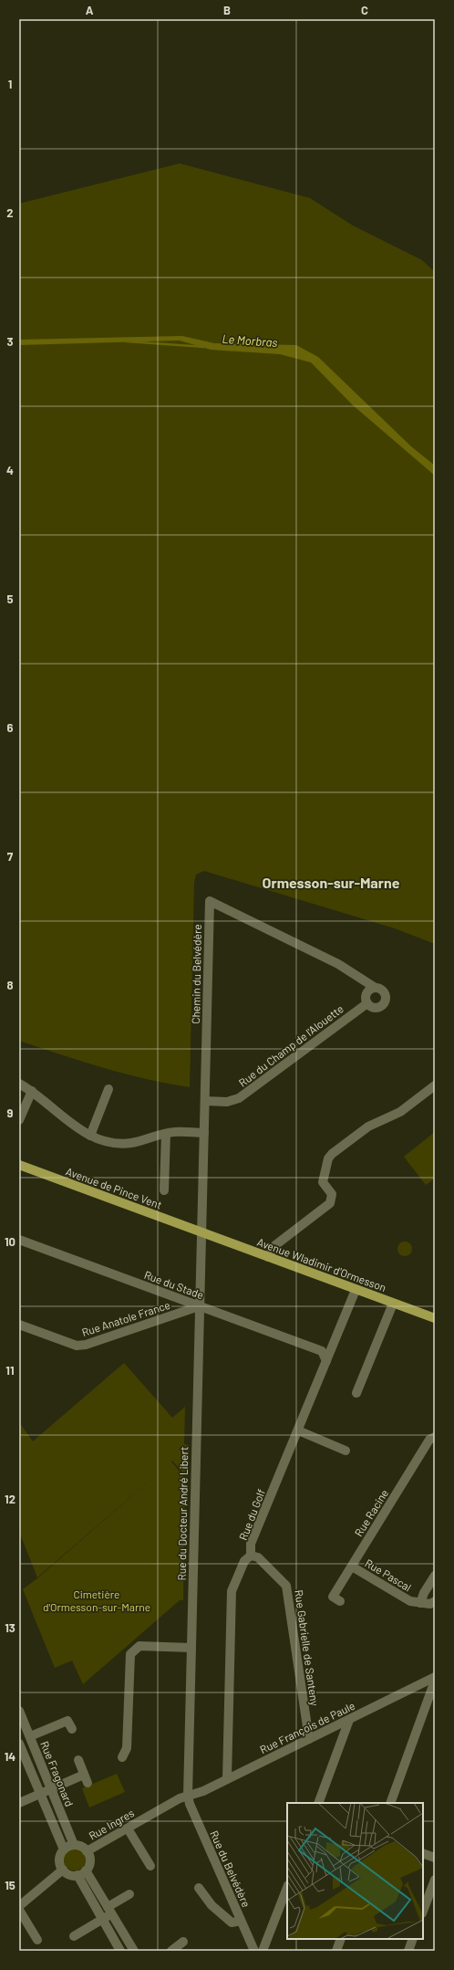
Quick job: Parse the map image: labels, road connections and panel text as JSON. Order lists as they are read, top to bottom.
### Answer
{
  "streets": {
    "main road": ["Avenue de Pince Vent", "Avenue Wladimir d'Ormesson"],
    "street": [
      "Chemin du Belvédère",
      "Rue du Champ de l'Alouette",
      "Rue du Stade",
      "Rue Anatole France",
      "Rue Racine",
      "Rue du Docteur André Libert",
      "Rue du Golf",
      "Rue Pascal",
      "Rue Gabrielle de Santeny",
      "Rue François de Paule",
      "Rue Fragonard",
      "Rue Ingres",
      "Rue du Belvédère"
    ]
  },
  "crossings": [
    ["Chemin du Belvédère", "Rue du Champ de l'Alouette"],
    ["Chemin du Belvédère", "Avenue de Pince Vent"],
    ["Chemin du Belvédère", "Avenue Wladimir d'Ormesson"],
    ["Chemin du Belvédère", "Rue du Docteur André Libert"],
    ["Avenue de Pince Vent", "Avenue Wladimir d'Ormesson"],
    ["Avenue de Pince Vent", "Rue du Docteur André Libert"],
    ["Avenue Wladimir d'Ormesson", "Rue du Docteur André Libert"],
    ["Avenue Wladimir d'Ormesson", "Rue du Golf"],
    ["Rue du Stade", "Rue Anatole France"],
    ["Rue du Stade", "Rue du Docteur André Libert"],
    ["Rue Anatole France", "Rue du Docteur André Libert"],
    ["Rue Racine", "Rue Pascal"],
    ["Rue du Docteur André Libert", "Rue François de Paule"],
    ["Rue du Docteur André Libert", "Rue Ingres"],
    ["Rue du Docteur André Libert", "Rue du Belvédère"],
    ["Rue du Golf", "Rue Gabrielle de Santeny"],
    ["Rue du Golf", "Rue François de Paule"],
    ["Rue Gabrielle de Santeny", "Rue François de Paule"],
    ["Rue François de Paule", "Rue Ingres"],
    ["Rue François de Paule", "Rue du Belvédère"],
    ["Rue Fragonard", "Rue Ingres"],
    ["Rue Ingres", "Rue du Belvédère"]
  ],
  "districts": ["Ormesson-sur-Marne"],
  "water": ["Le Morbras"],
  "parks": ["Cimetière d'Ormesson-sur-Marne"],
  "grid": {
    "columns": ["A", "B", "C"],
    "rows": [
      "1",
      "2",
      "3",
      "4",
      "5",
      "6",
      "7",
      "8",
      "9",
      "10",
      "11",
      "12",
      "13",
      "14",
      "15"
    ]
  }
}
